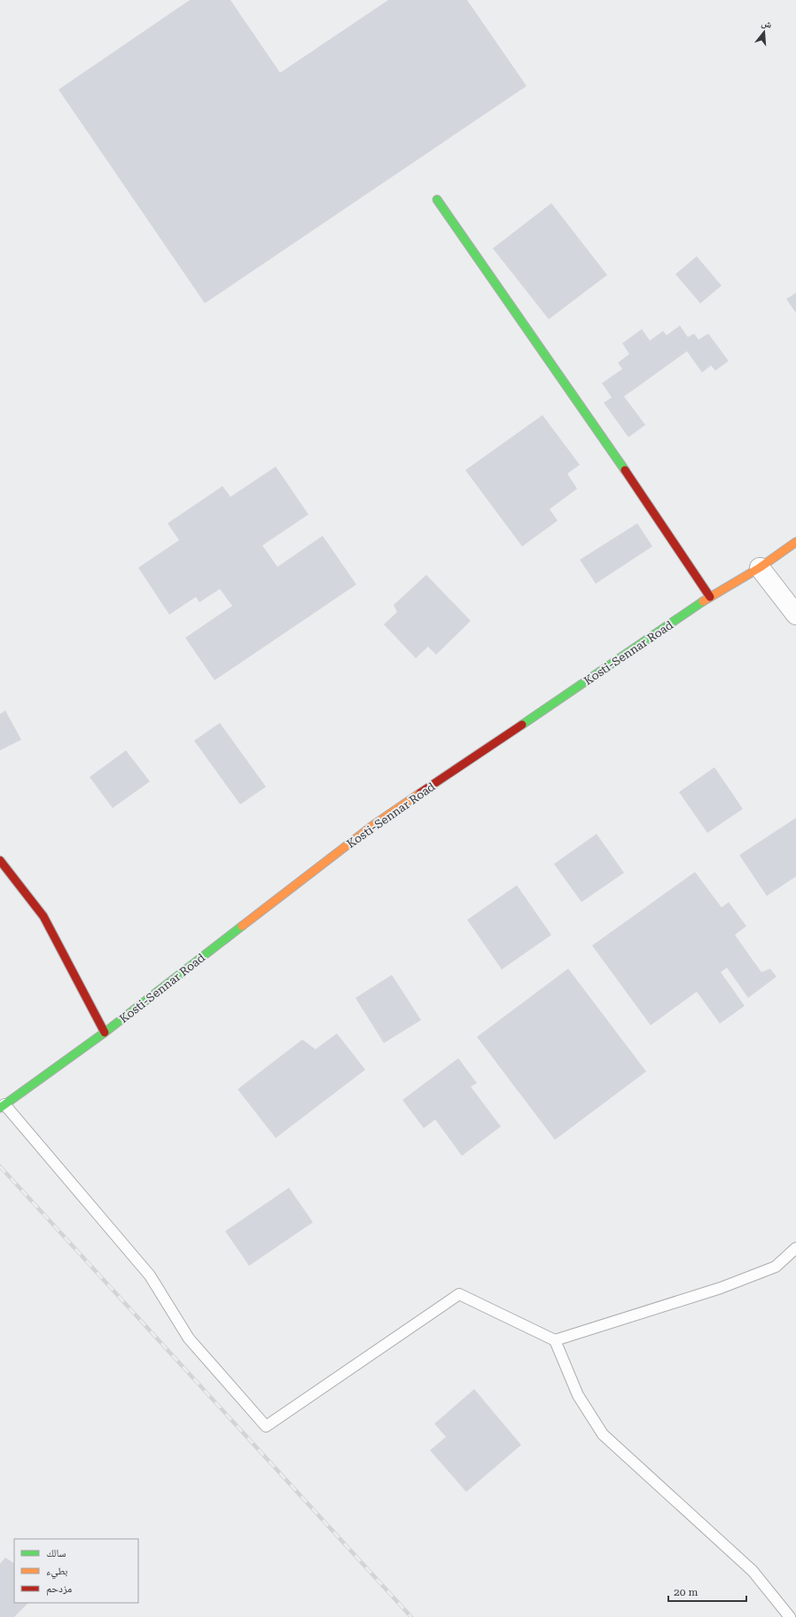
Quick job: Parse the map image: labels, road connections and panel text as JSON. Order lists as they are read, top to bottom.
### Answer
{
  "streets": {
    "main road": ["Kosti-Sennar Road"]
  },
  "legend": ["سالك", "بطيء", "مزدحم"],
  "scale_bar": "20 m",
  "north": "top"
}
